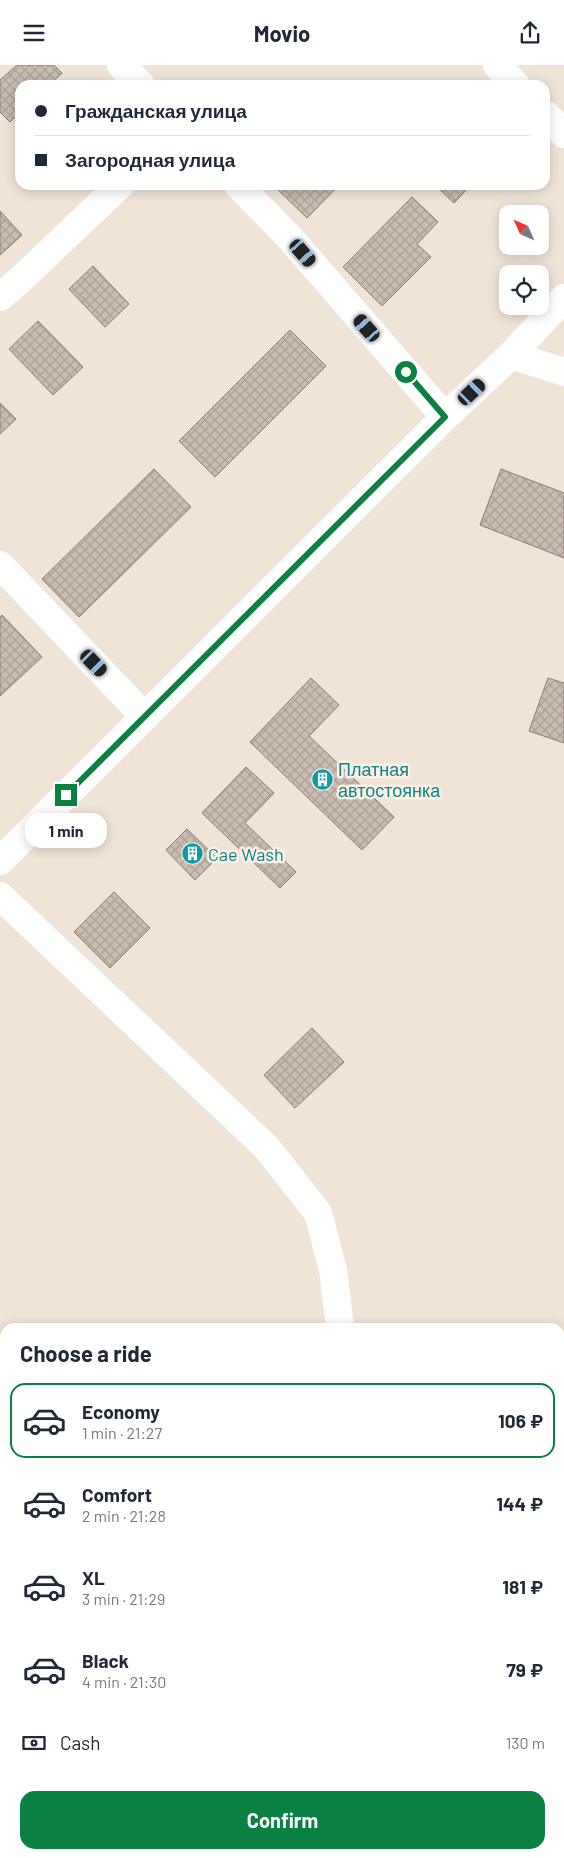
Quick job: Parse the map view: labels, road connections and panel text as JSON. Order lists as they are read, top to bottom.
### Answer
{
  "places": {
    "building": ["Платная автостоянка", "Cae Wash"]
  },
  "north": "top left",
  "page": {
    "header": "Movio",
    "banner": ["Гражданская улица", "Загородная улица"],
    "bubble": "1 min",
    "heading": "Choose a ride",
    "list": [
      {
        "name": "Economy",
        "note": "1 min · 21:27",
        "value": "106 ₽"
      },
      {
        "name": "Comfort",
        "note": "2 min · 21:28",
        "value": "144 ₽"
      },
      {
        "name": "XL",
        "note": "3 min · 21:29",
        "value": "181 ₽"
      },
      {
        "name": "Black",
        "note": "4 min · 21:30",
        "value": "79 ₽"
      }
    ],
    "pay": ["Cash", "130 m"],
    "buttons": "Confirm"
  }
}
